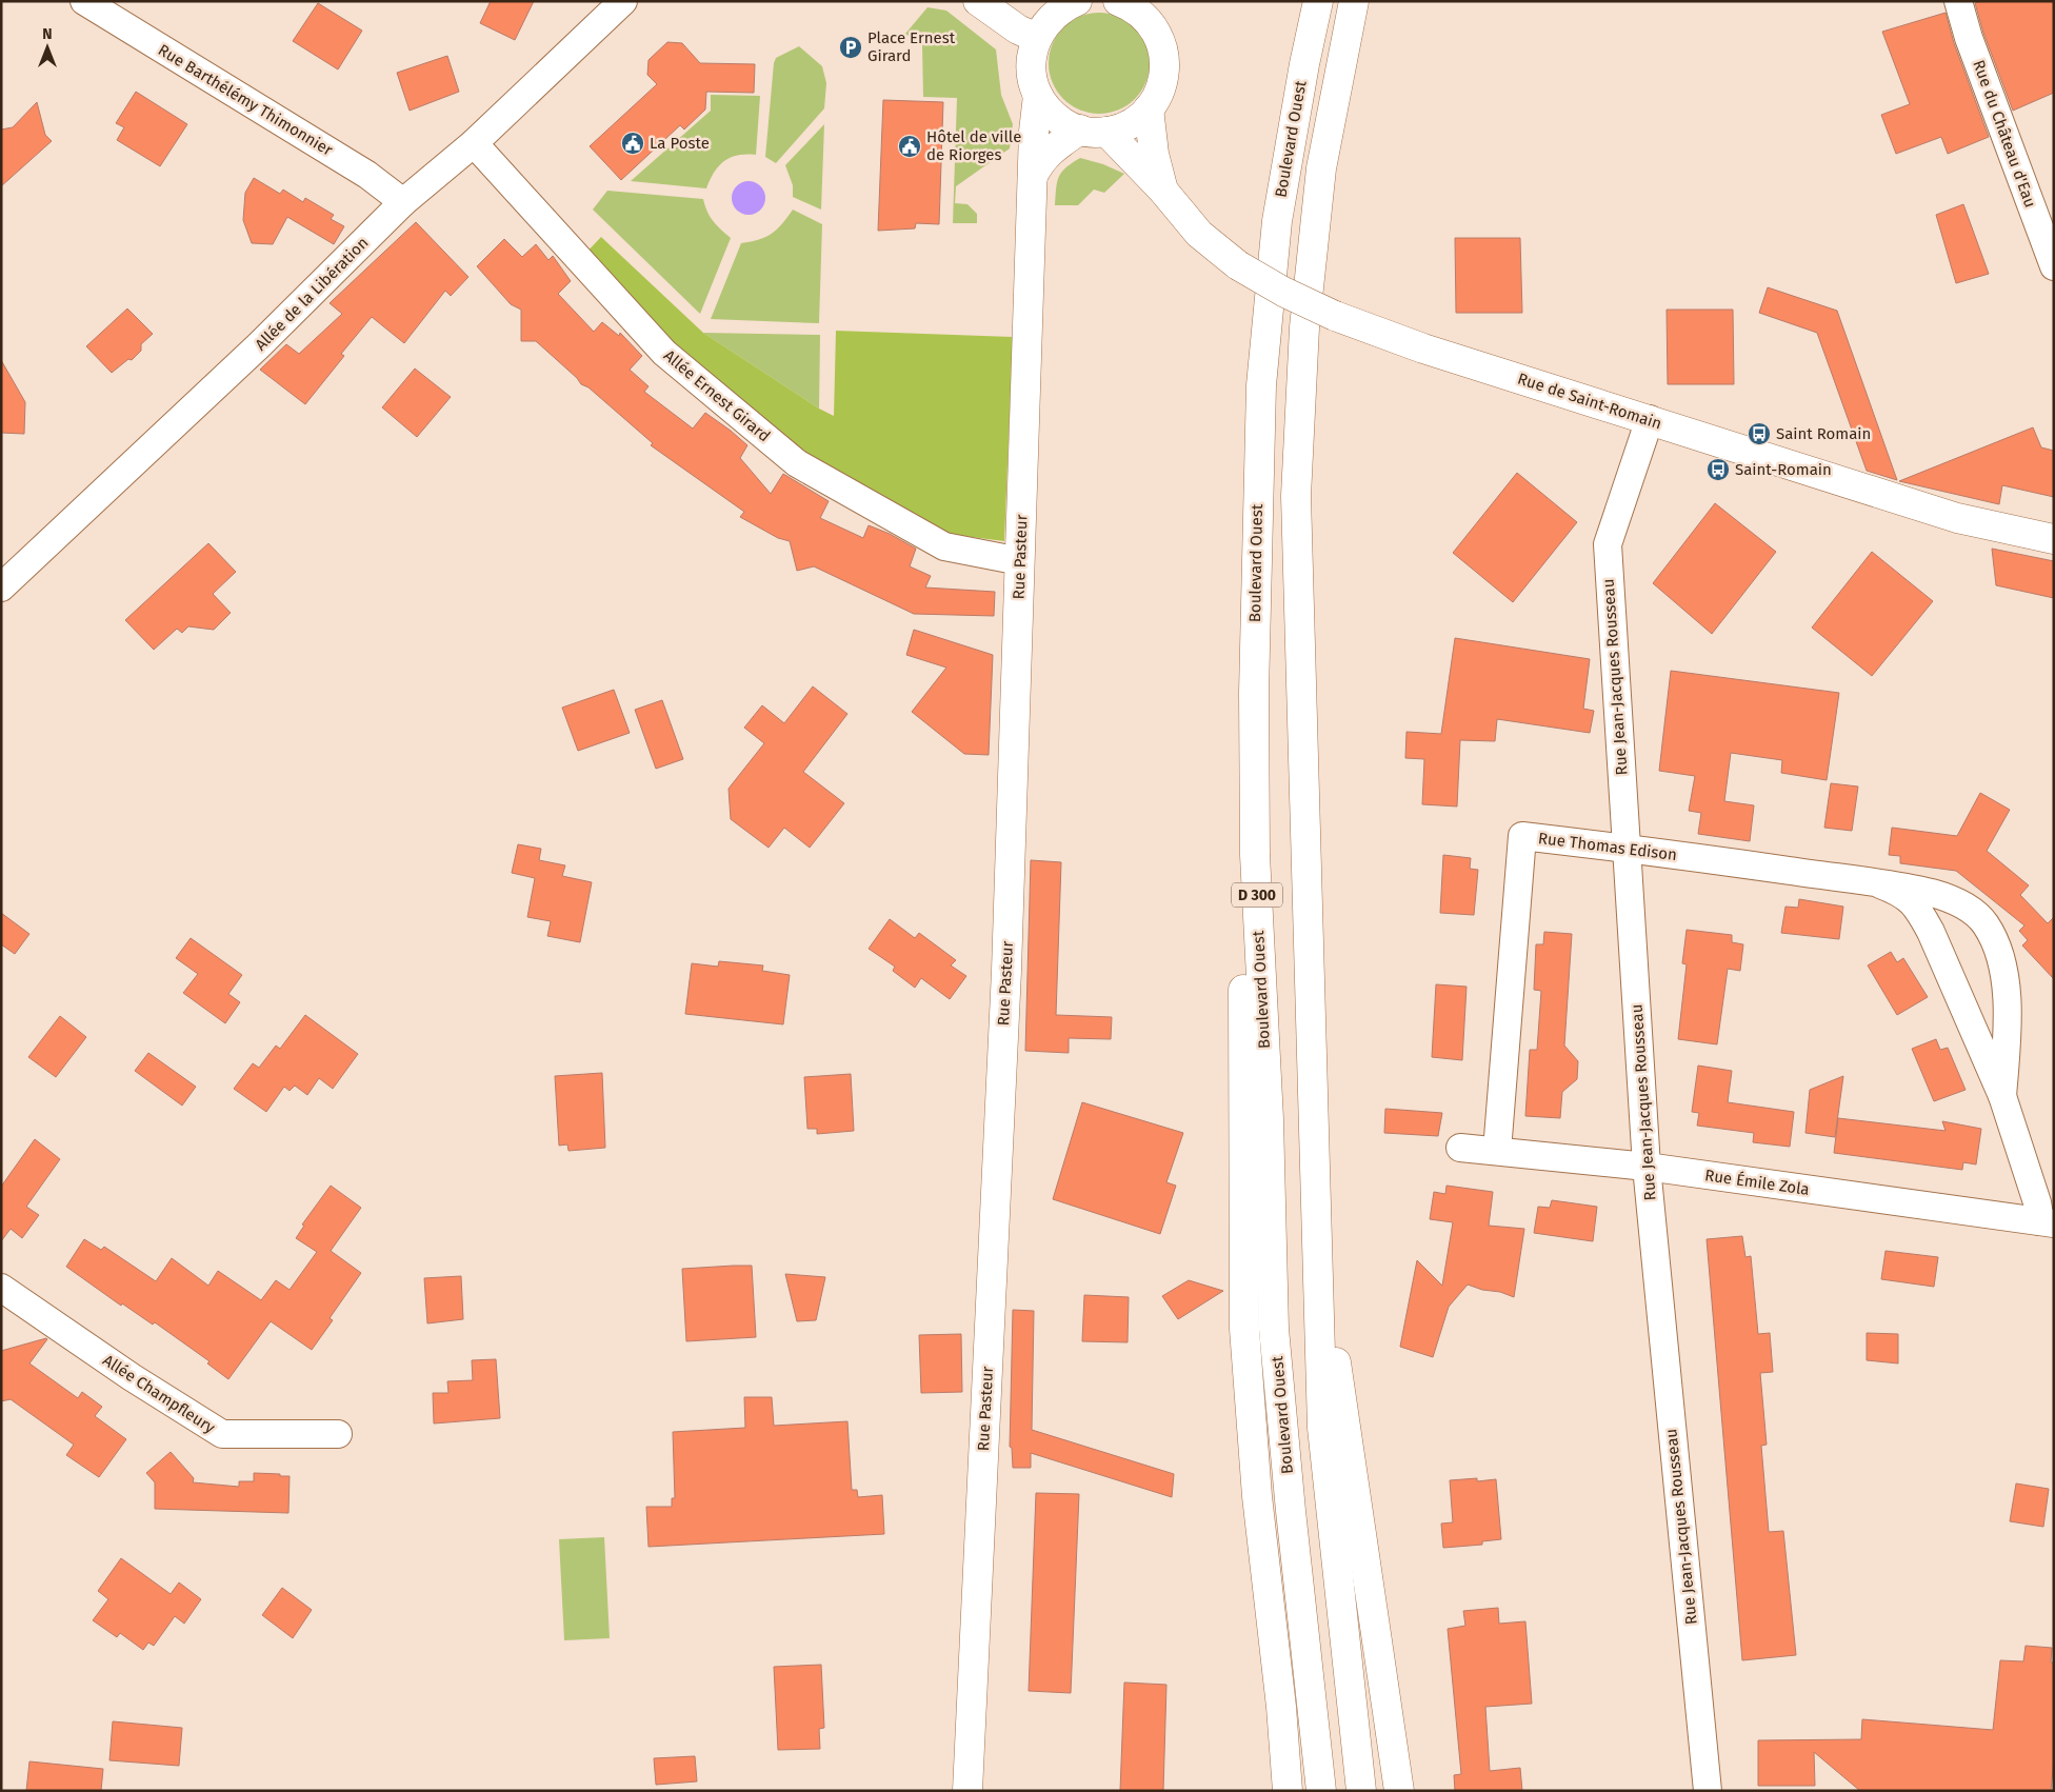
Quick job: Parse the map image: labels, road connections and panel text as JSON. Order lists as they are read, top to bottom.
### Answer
{
  "streets": {
    "main road": [
      "Boulevard Ouest",
      "Rue de Saint-Romain",
      "Rue Pasteur",
      "D 300"
    ],
    "street": [
      "Rue Barthélémy Thimonnier",
      "Rue du Château d'Eau",
      "Allée de la Libération",
      "Allée Ernest Girard",
      "Rue Jean-Jacques Rousseau",
      "Rue Thomas Edison",
      "Rue Émile Zola",
      "Allée Champfleury"
    ]
  },
  "crossings": [
    ["Rue Barthélémy Thimonnier", "Allée de la Libération"],
    ["Allée de la Libération", "Allée Ernest Girard"],
    ["Allée Ernest Girard", "Rue Pasteur"],
    ["Rue de Saint-Romain", "Rue Pasteur"],
    ["Rue de Saint-Romain", "Rue Jean-Jacques Rousseau"],
    ["Rue Jean-Jacques Rousseau", "Rue Thomas Edison"],
    ["Rue Jean-Jacques Rousseau", "Rue Émile Zola"],
    ["Rue Thomas Edison", "Rue Émile Zola"]
  ],
  "places": {
    "parking": ["Place Ernest Girard"],
    "public building": ["La Poste", "Hôtel de ville de Riorges"],
    "bus stop": ["Saint Romain", "Saint-Romain"]
  },
  "north": "top"
}
